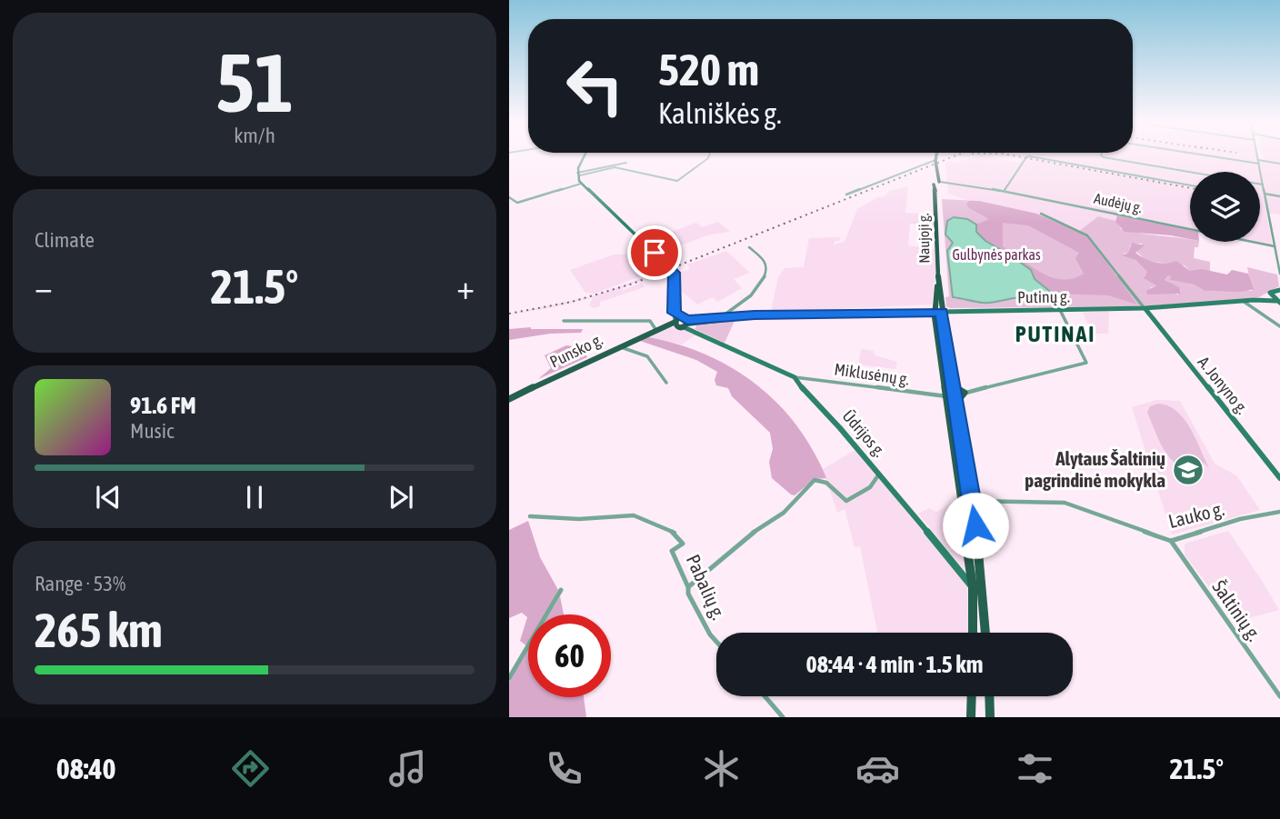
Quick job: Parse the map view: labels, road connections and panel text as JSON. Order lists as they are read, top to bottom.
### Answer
{
  "streets": {
    "main road": [
      "Naujoji g.",
      "Putinų g.",
      "Punsko g.",
      "A. Jonyno g.",
      "Ūdrijos g."
    ],
    "street": [
      "Audėjų g.",
      "Miklusėnų g.",
      "Lauko g.",
      "Pabalių g.",
      "Šaltinių g."
    ]
  },
  "crossings": [
    ["Audėjų g.", "Naujoji g."],
    ["Naujoji g.", "Putinų g."],
    ["Naujoji g.", "Miklusėnų g."],
    ["Naujoji g.", "Ūdrijos g."],
    ["Naujoji g.", "Lauko g."],
    ["Putinų g.", "A. Jonyno g."],
    ["Punsko g.", "Ūdrijos g."],
    ["Miklusėnų g.", "Ūdrijos g."],
    ["Lauko g.", "Šaltinių g."]
  ],
  "districts": ["PUTINAI"],
  "parks": ["Gulbynės parkas"],
  "places": {
    "school or university": ["Alytaus Šaltinių pagrindinė mokykla"]
  },
  "page": {
    "tile": [
      ["51", "km/h"],
      "Climate",
      ["Range · 53%", "265 km"]
    ],
    "turn": ["520 m", "Kalniškės g."],
    "heat": ["−", "21.5°", "+"],
    "song": ["91.6 FM", "Music"],
    "limit": "60",
    "trip": "08:44 · 4 min · 1.5 km",
    "tabs": ["08:40", "21.5°"]
  }
}
